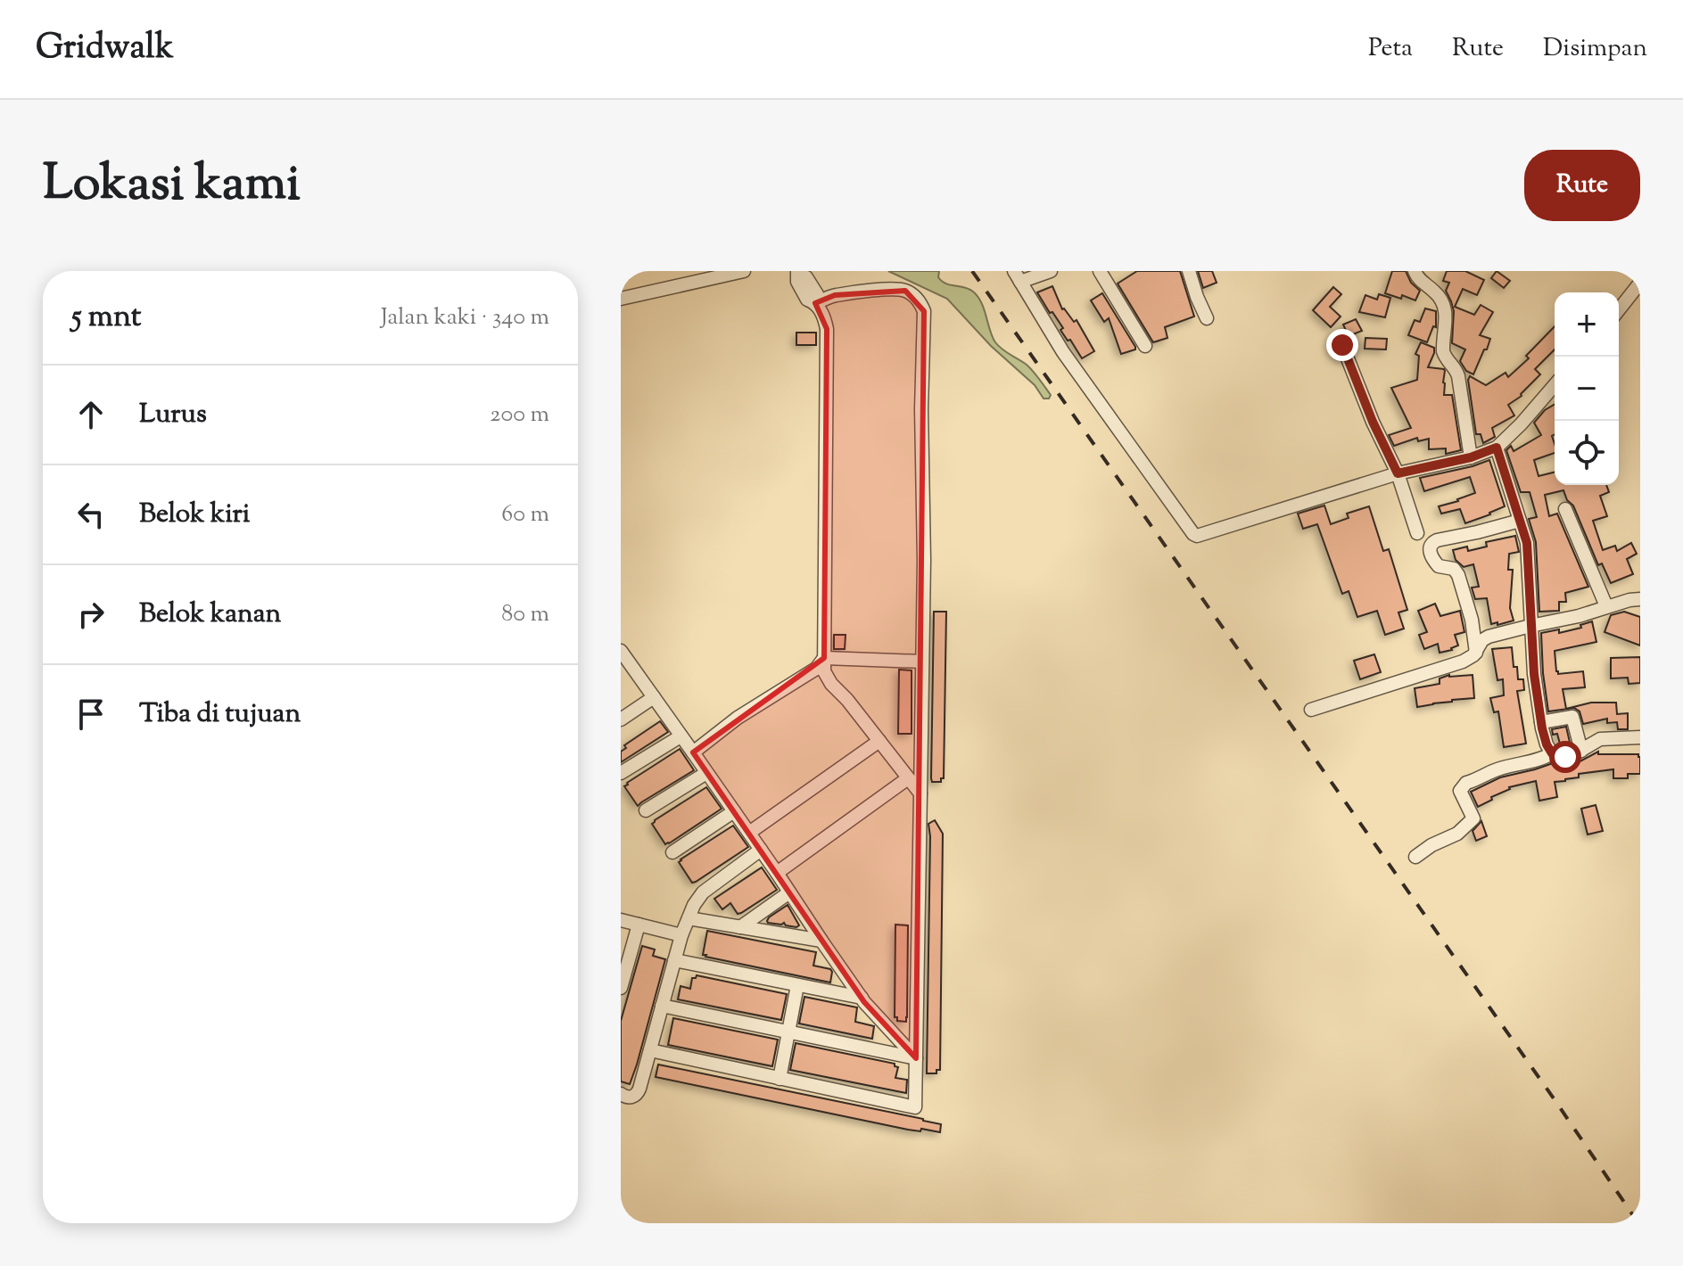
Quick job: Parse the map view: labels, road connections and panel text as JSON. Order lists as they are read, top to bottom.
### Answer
{
  "page": {
    "header": "Gridwalk",
    "nav": ["Peta", "Rute", "Disimpan"],
    "title": "Lokasi kami",
    "buttons": "Rute",
    "heading": ["5 mnt", "Jalan kaki · 340 m"],
    "map_buttons": ["+", "−"],
    "list": [
      ["Lurus", "200 m"],
      ["Belok kiri", "60 m"],
      ["Belok kanan", "80 m"],
      "Tiba di tujuan"
    ]
  }
}
